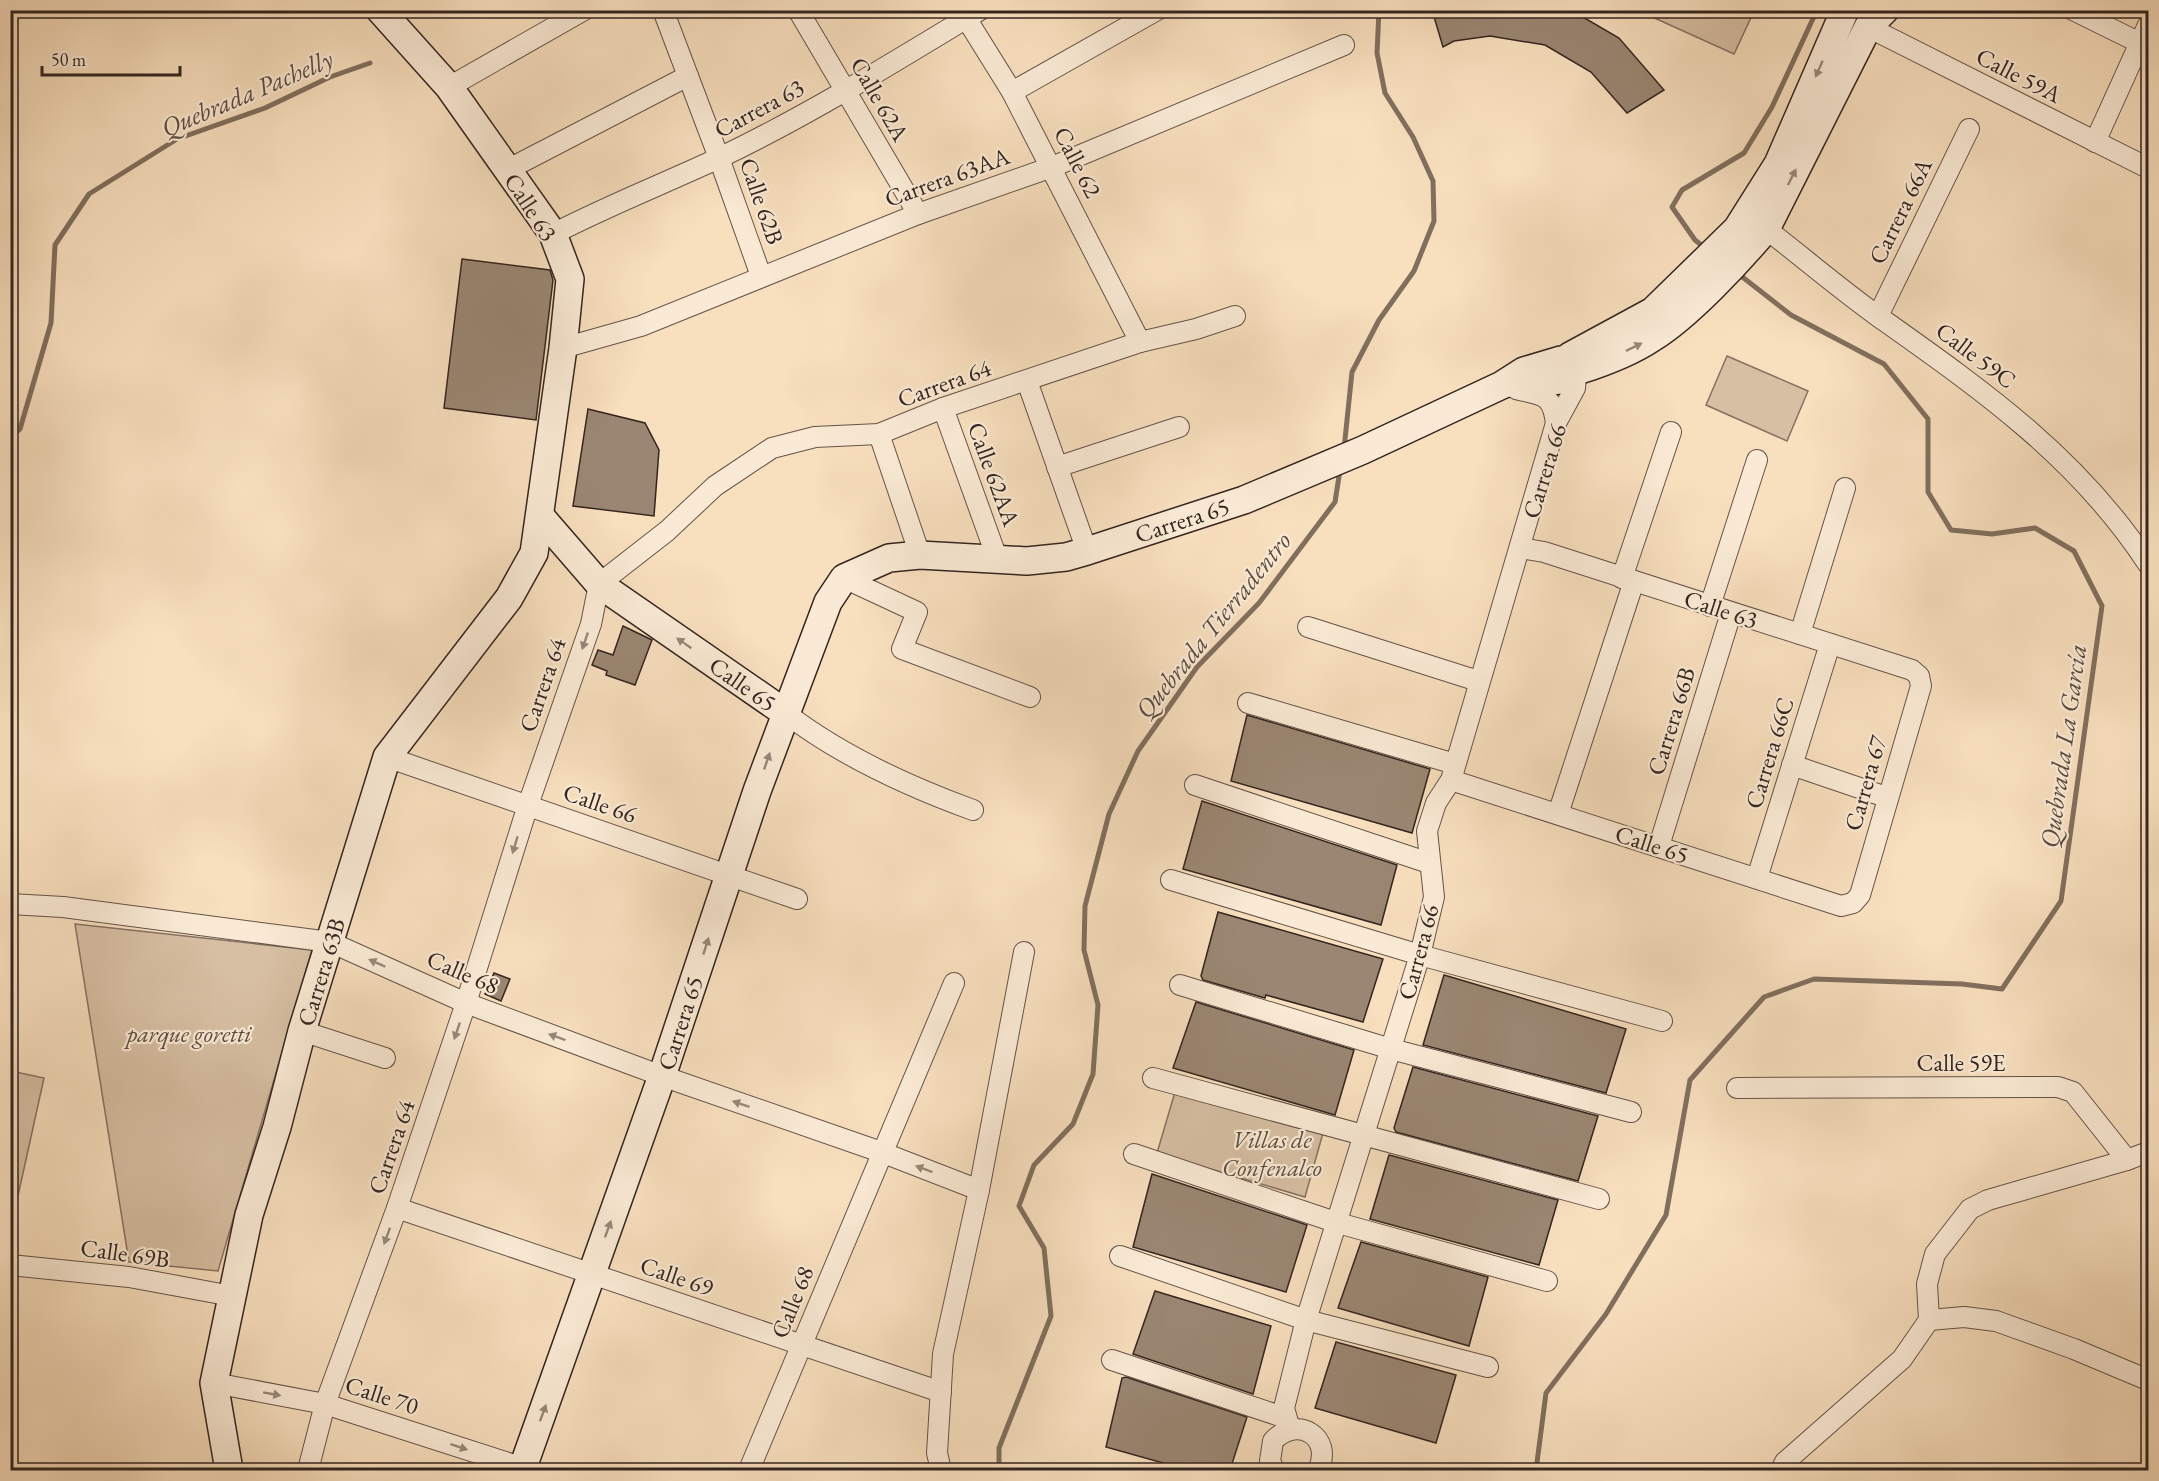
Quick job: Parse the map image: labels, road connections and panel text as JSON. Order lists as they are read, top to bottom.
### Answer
{
  "streets": {
    "main road": [
      "Calle 63",
      "Carrera 65",
      "Calle 65",
      "Carrera 63B"
    ],
    "street": [
      "Calle 59A",
      "Calle 62A",
      "Carrera 63",
      "Calle 62",
      "Carrera 63AA",
      "Calle 62B",
      "Carrera 66A",
      "Calle 59C",
      "Carrera 64",
      "Carrera 66",
      "Calle 62AA",
      "Carrera 66B",
      "Carrera 66C",
      "Carrera 67",
      "Calle 66",
      "Calle 68",
      "Calle 59E",
      "Calle 69B",
      "Calle 69",
      "Calle 70"
    ]
  },
  "crossings": [
    ["Calle 62A", "Carrera 63"],
    ["Calle 62A", "Carrera 63AA"],
    ["Carrera 63", "Calle 62"],
    ["Carrera 63", "Calle 62B"],
    ["Carrera 63", "Calle 63"],
    ["Calle 62", "Carrera 63AA"],
    ["Calle 62", "Carrera 64"],
    ["Carrera 63AA", "Calle 62B"],
    ["Carrera 63AA", "Calle 63"],
    ["Calle 63", "Carrera 66"],
    ["Calle 63", "Calle 65"],
    ["Calle 63", "Carrera 66B"],
    ["Calle 63", "Carrera 66C"],
    ["Calle 63", "Carrera 67"],
    ["Calle 63", "Carrera 63B"],
    ["Carrera 66A", "Calle 59C"],
    ["Carrera 64", "Calle 62AA"],
    ["Carrera 64", "Calle 65"],
    ["Carrera 64", "Calle 66"],
    ["Carrera 64", "Calle 68"],
    ["Carrera 64", "Calle 69"],
    ["Carrera 64", "Calle 70"],
    ["Carrera 66", "Carrera 65"],
    ["Carrera 66", "Calle 65"],
    ["Calle 62AA", "Carrera 65"],
    ["Carrera 65", "Calle 65"],
    ["Carrera 65", "Calle 66"],
    ["Carrera 65", "Calle 68"],
    ["Carrera 65", "Calle 69"],
    ["Carrera 65", "Calle 70"],
    ["Calle 65", "Carrera 66B"],
    ["Calle 65", "Carrera 66C"],
    ["Calle 65", "Carrera 67"],
    ["Calle 65", "Carrera 63B"],
    ["Calle 66", "Carrera 63B"],
    ["Carrera 63B", "Calle 68"],
    ["Carrera 63B", "Calle 69B"],
    ["Carrera 63B", "Calle 70"],
    ["Calle 68", "Calle 69"]
  ],
  "one_way": [
    "Carrera 64",
    "Carrera 65",
    "Calle 68",
    "Calle 70"
  ],
  "water": ["Quebrada Pachelly", "Quebrada Tierradentro", "Quebrada La García"],
  "parks": ["parque goretti", "Villas de Confenalco"],
  "scale_bar": "50 m"
}
